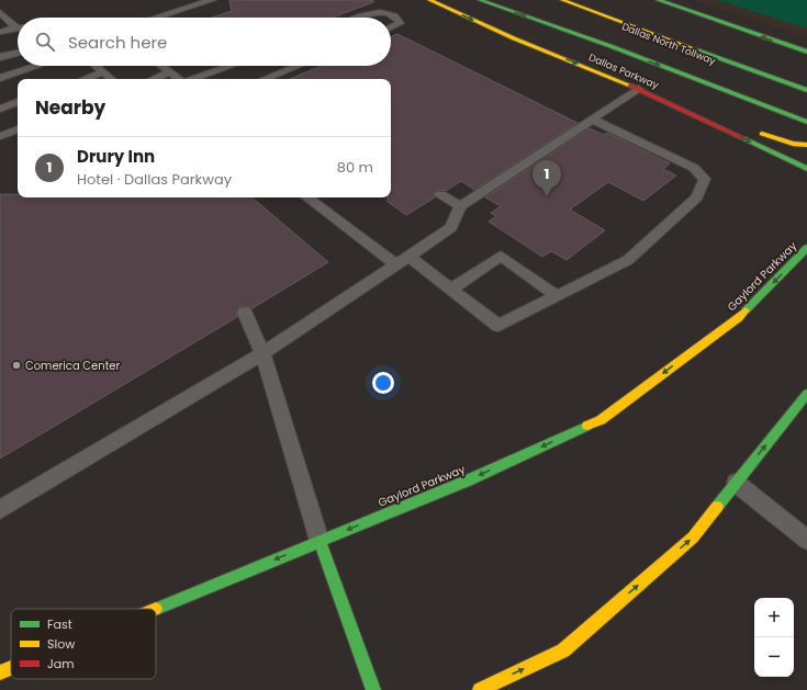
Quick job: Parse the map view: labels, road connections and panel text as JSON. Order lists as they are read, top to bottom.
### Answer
{
  "streets": {
    "main road": ["Dallas North Tollway", "Dallas Parkway", "Gaylord Parkway"]
  },
  "one_way": ["Gaylord Parkway"],
  "places": ["Comerica Center"],
  "legend": ["Fast", "Slow", "Jam"],
  "page": {
    "search": "Search here",
    "heading": "Nearby",
    "list": [
      {
        "mark": "1",
        "name": "Drury Inn",
        "note": "Hotel · Dallas Parkway",
        "value": "80 m"
      }
    ],
    "pins": "1",
    "map_buttons": ["+", "−"]
  }
}
